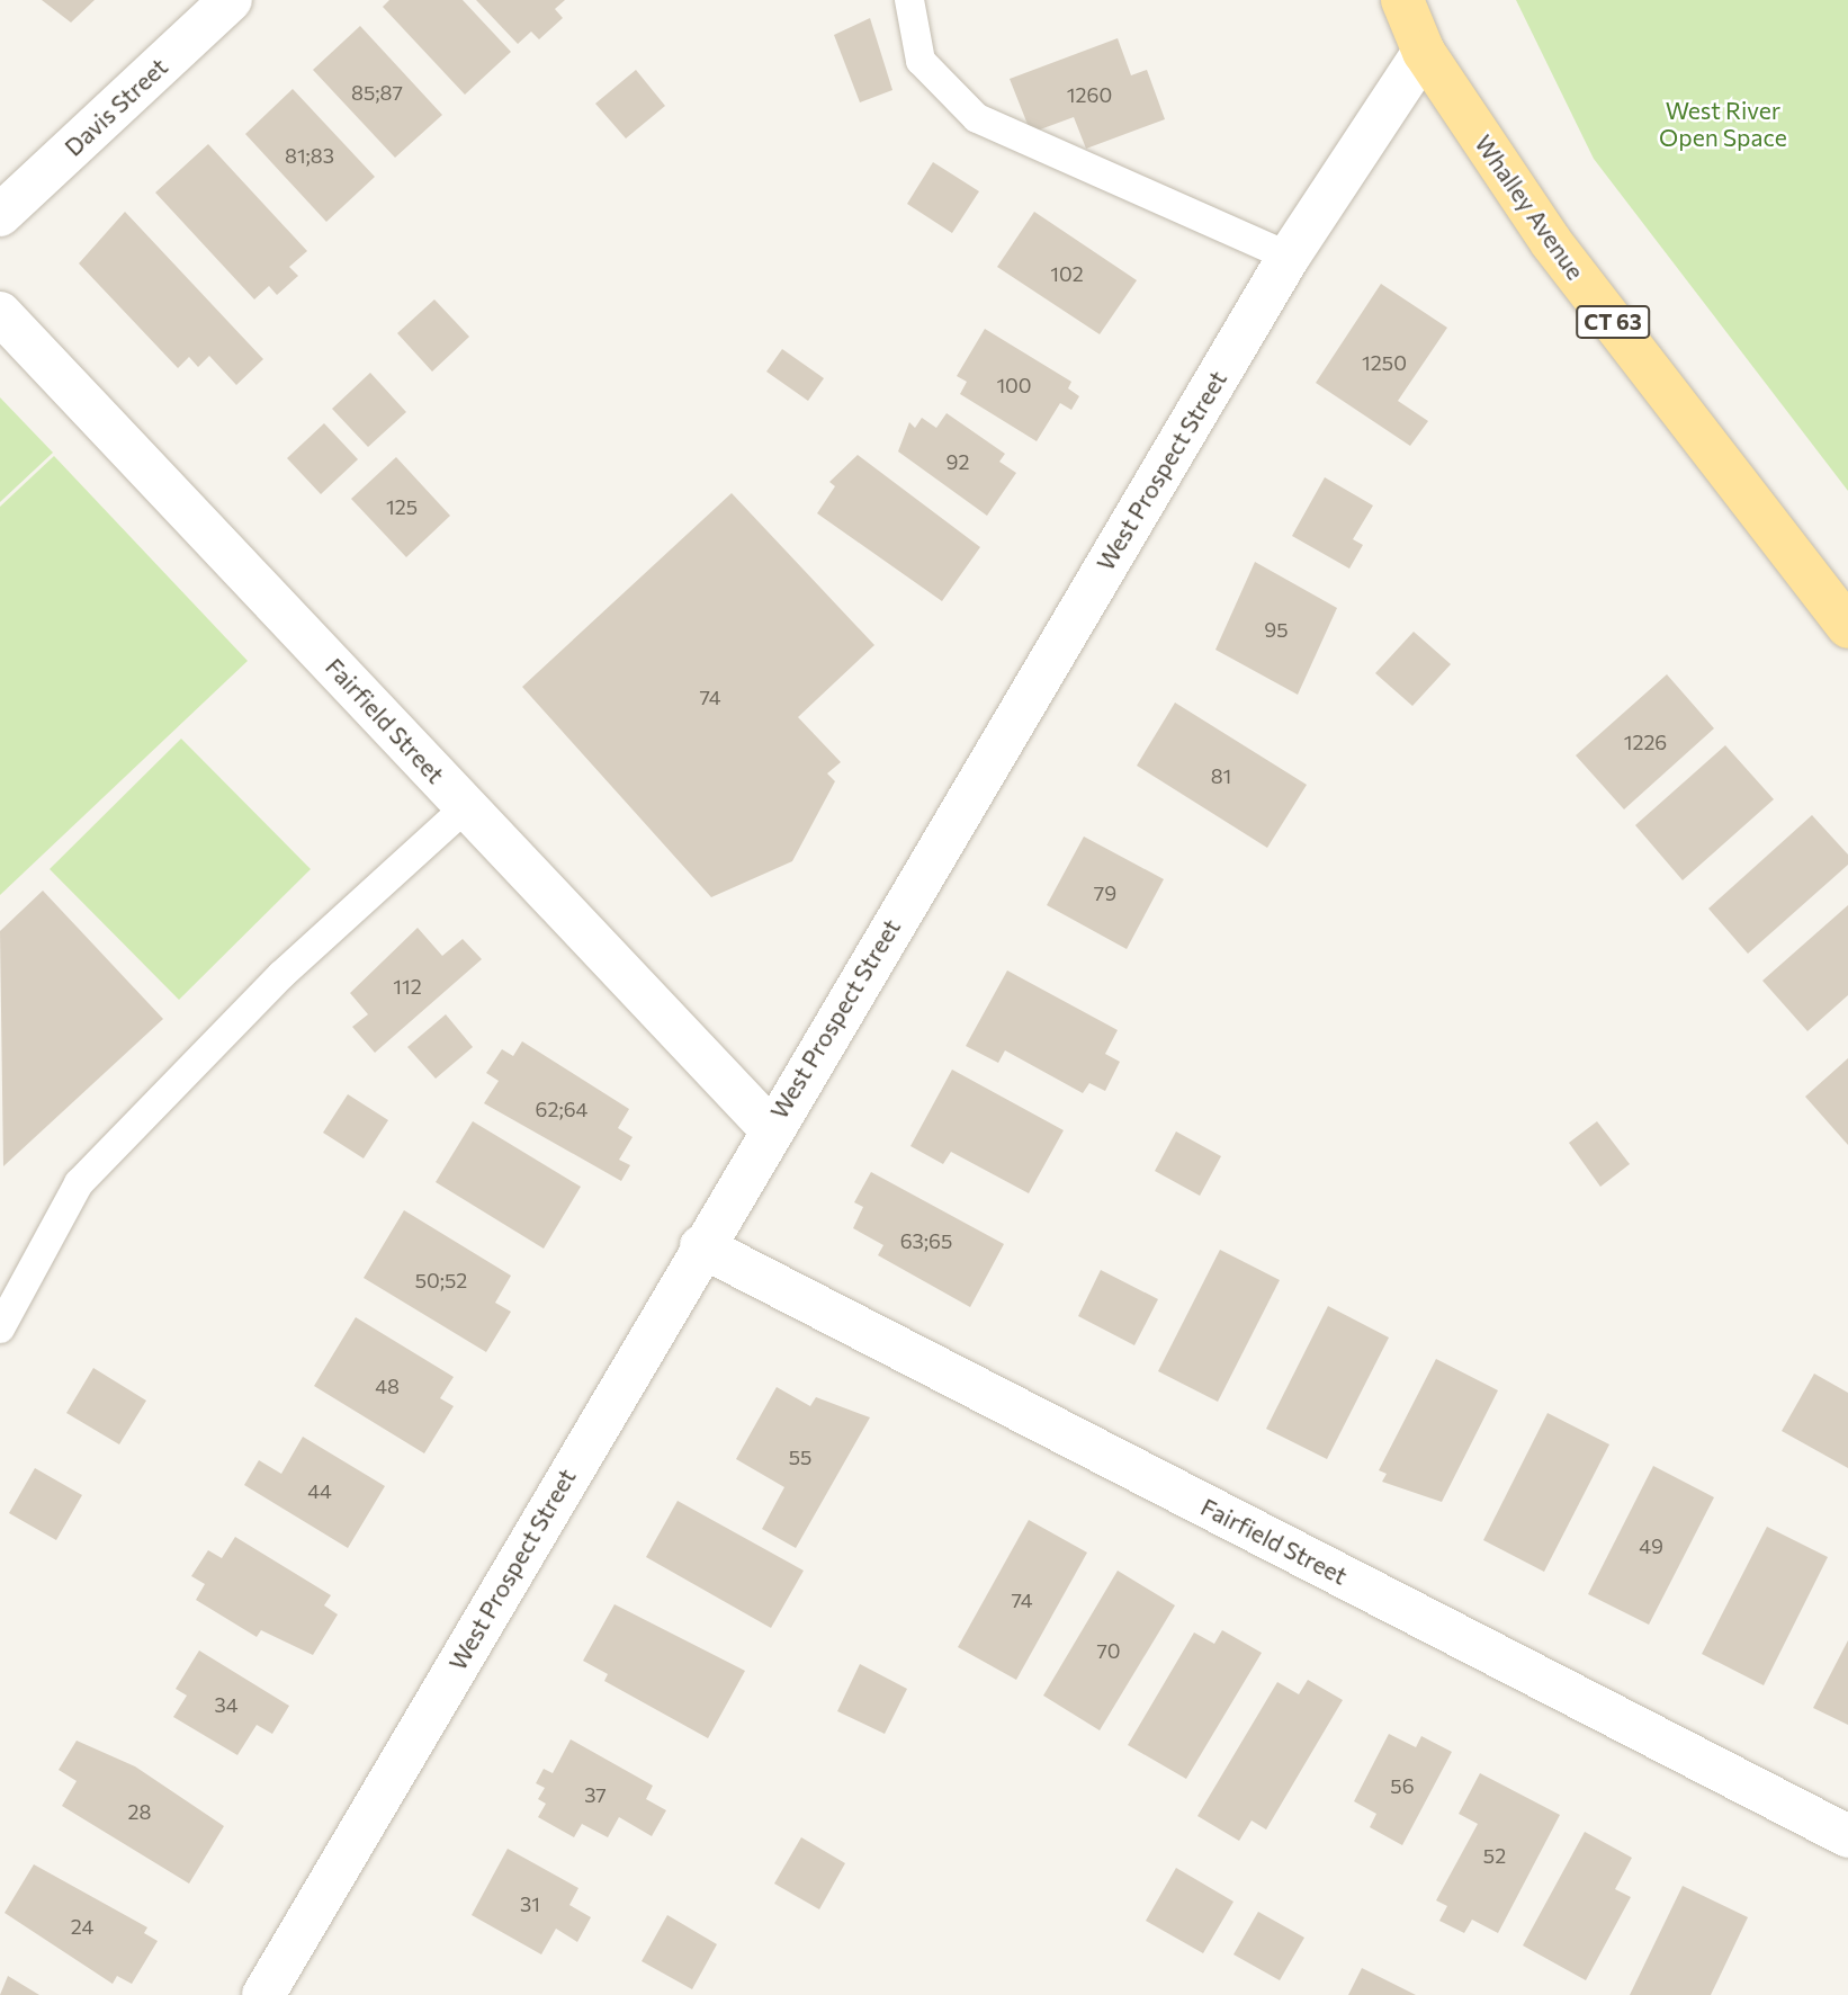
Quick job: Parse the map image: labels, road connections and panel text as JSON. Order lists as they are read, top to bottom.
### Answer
{
  "streets": {
    "main road": ["Whalley Avenue", "CT 63"],
    "street": ["Davis Street", "West Prospect Street", "Fairfield Street"]
  },
  "crossings": [
    ["Whalley Avenue", "West Prospect Street"],
    ["West Prospect Street", "Fairfield Street"]
  ],
  "parks": ["West River Open Space"],
  "house_numbers": [
    "85;87",
    "1260",
    "81;83",
    "102",
    "1250",
    "100",
    "92",
    "125",
    "95",
    "74",
    "1226",
    "81",
    "79",
    "112",
    "62;64",
    "63;65",
    "50;52",
    "48",
    "55",
    "44",
    "49",
    "74",
    "70",
    "34",
    "56",
    "37",
    "28",
    "52",
    "31",
    "24"
  ]
}
